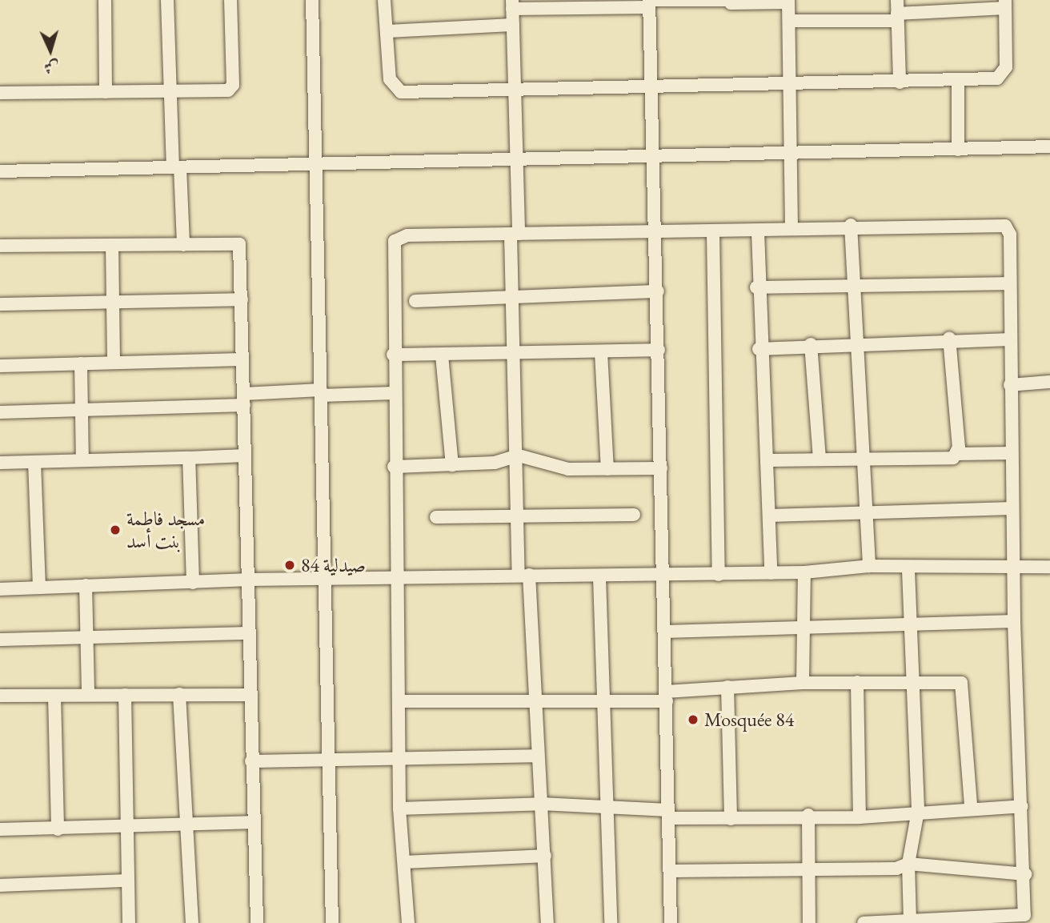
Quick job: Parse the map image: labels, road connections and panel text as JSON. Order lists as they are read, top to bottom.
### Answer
{
  "places": ["مسجد فاطمة بنت أسد", "84 صيدلية", "Mosquée 84"],
  "north": "bottom"
}
